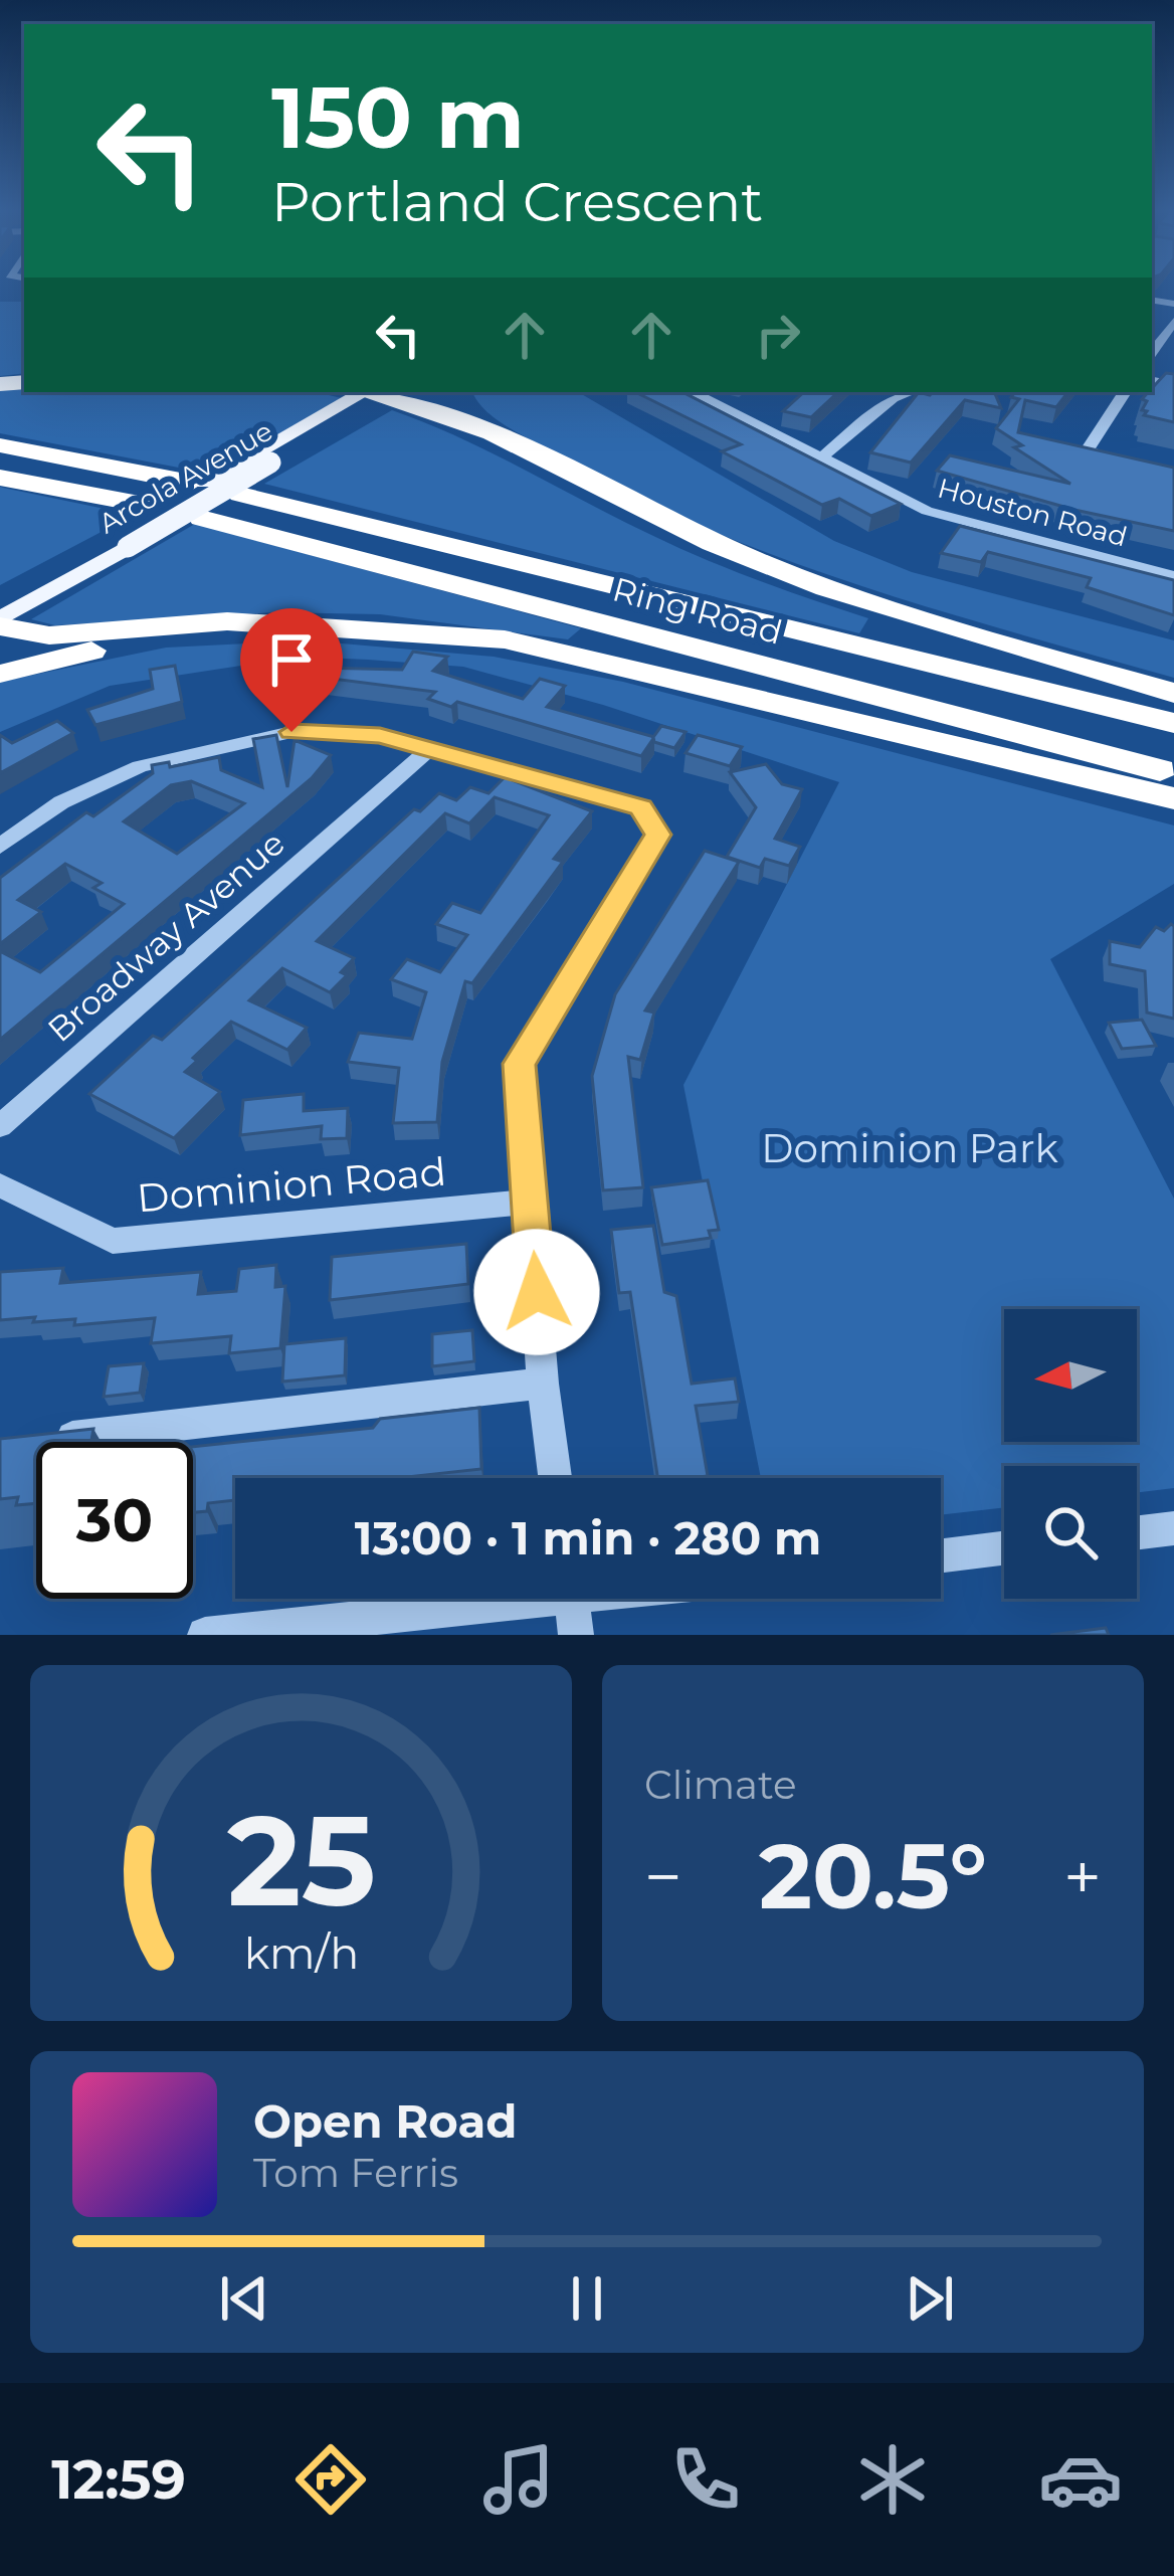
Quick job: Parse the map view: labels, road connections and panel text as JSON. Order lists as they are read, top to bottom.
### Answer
{
  "streets": {
    "highway": ["Ring Road"],
    "main road": ["Arcola Avenue"],
    "street": ["Houston Road", "Broadway Avenue", "Dominion Road"]
  },
  "parks": ["Dominion Park"],
  "north": "left",
  "page": {
    "turn": ["150 m", "Portland Crescent"],
    "limit": "30",
    "trip": "13:00 · 1 min · 280 m",
    "tile": "Climate",
    "heat": ["−", "20.5°", "+"],
    "song": ["Open Road", "Tom Ferris"],
    "tabs": "12:59",
    "gauge": ["25", "km/h"]
  }
}
